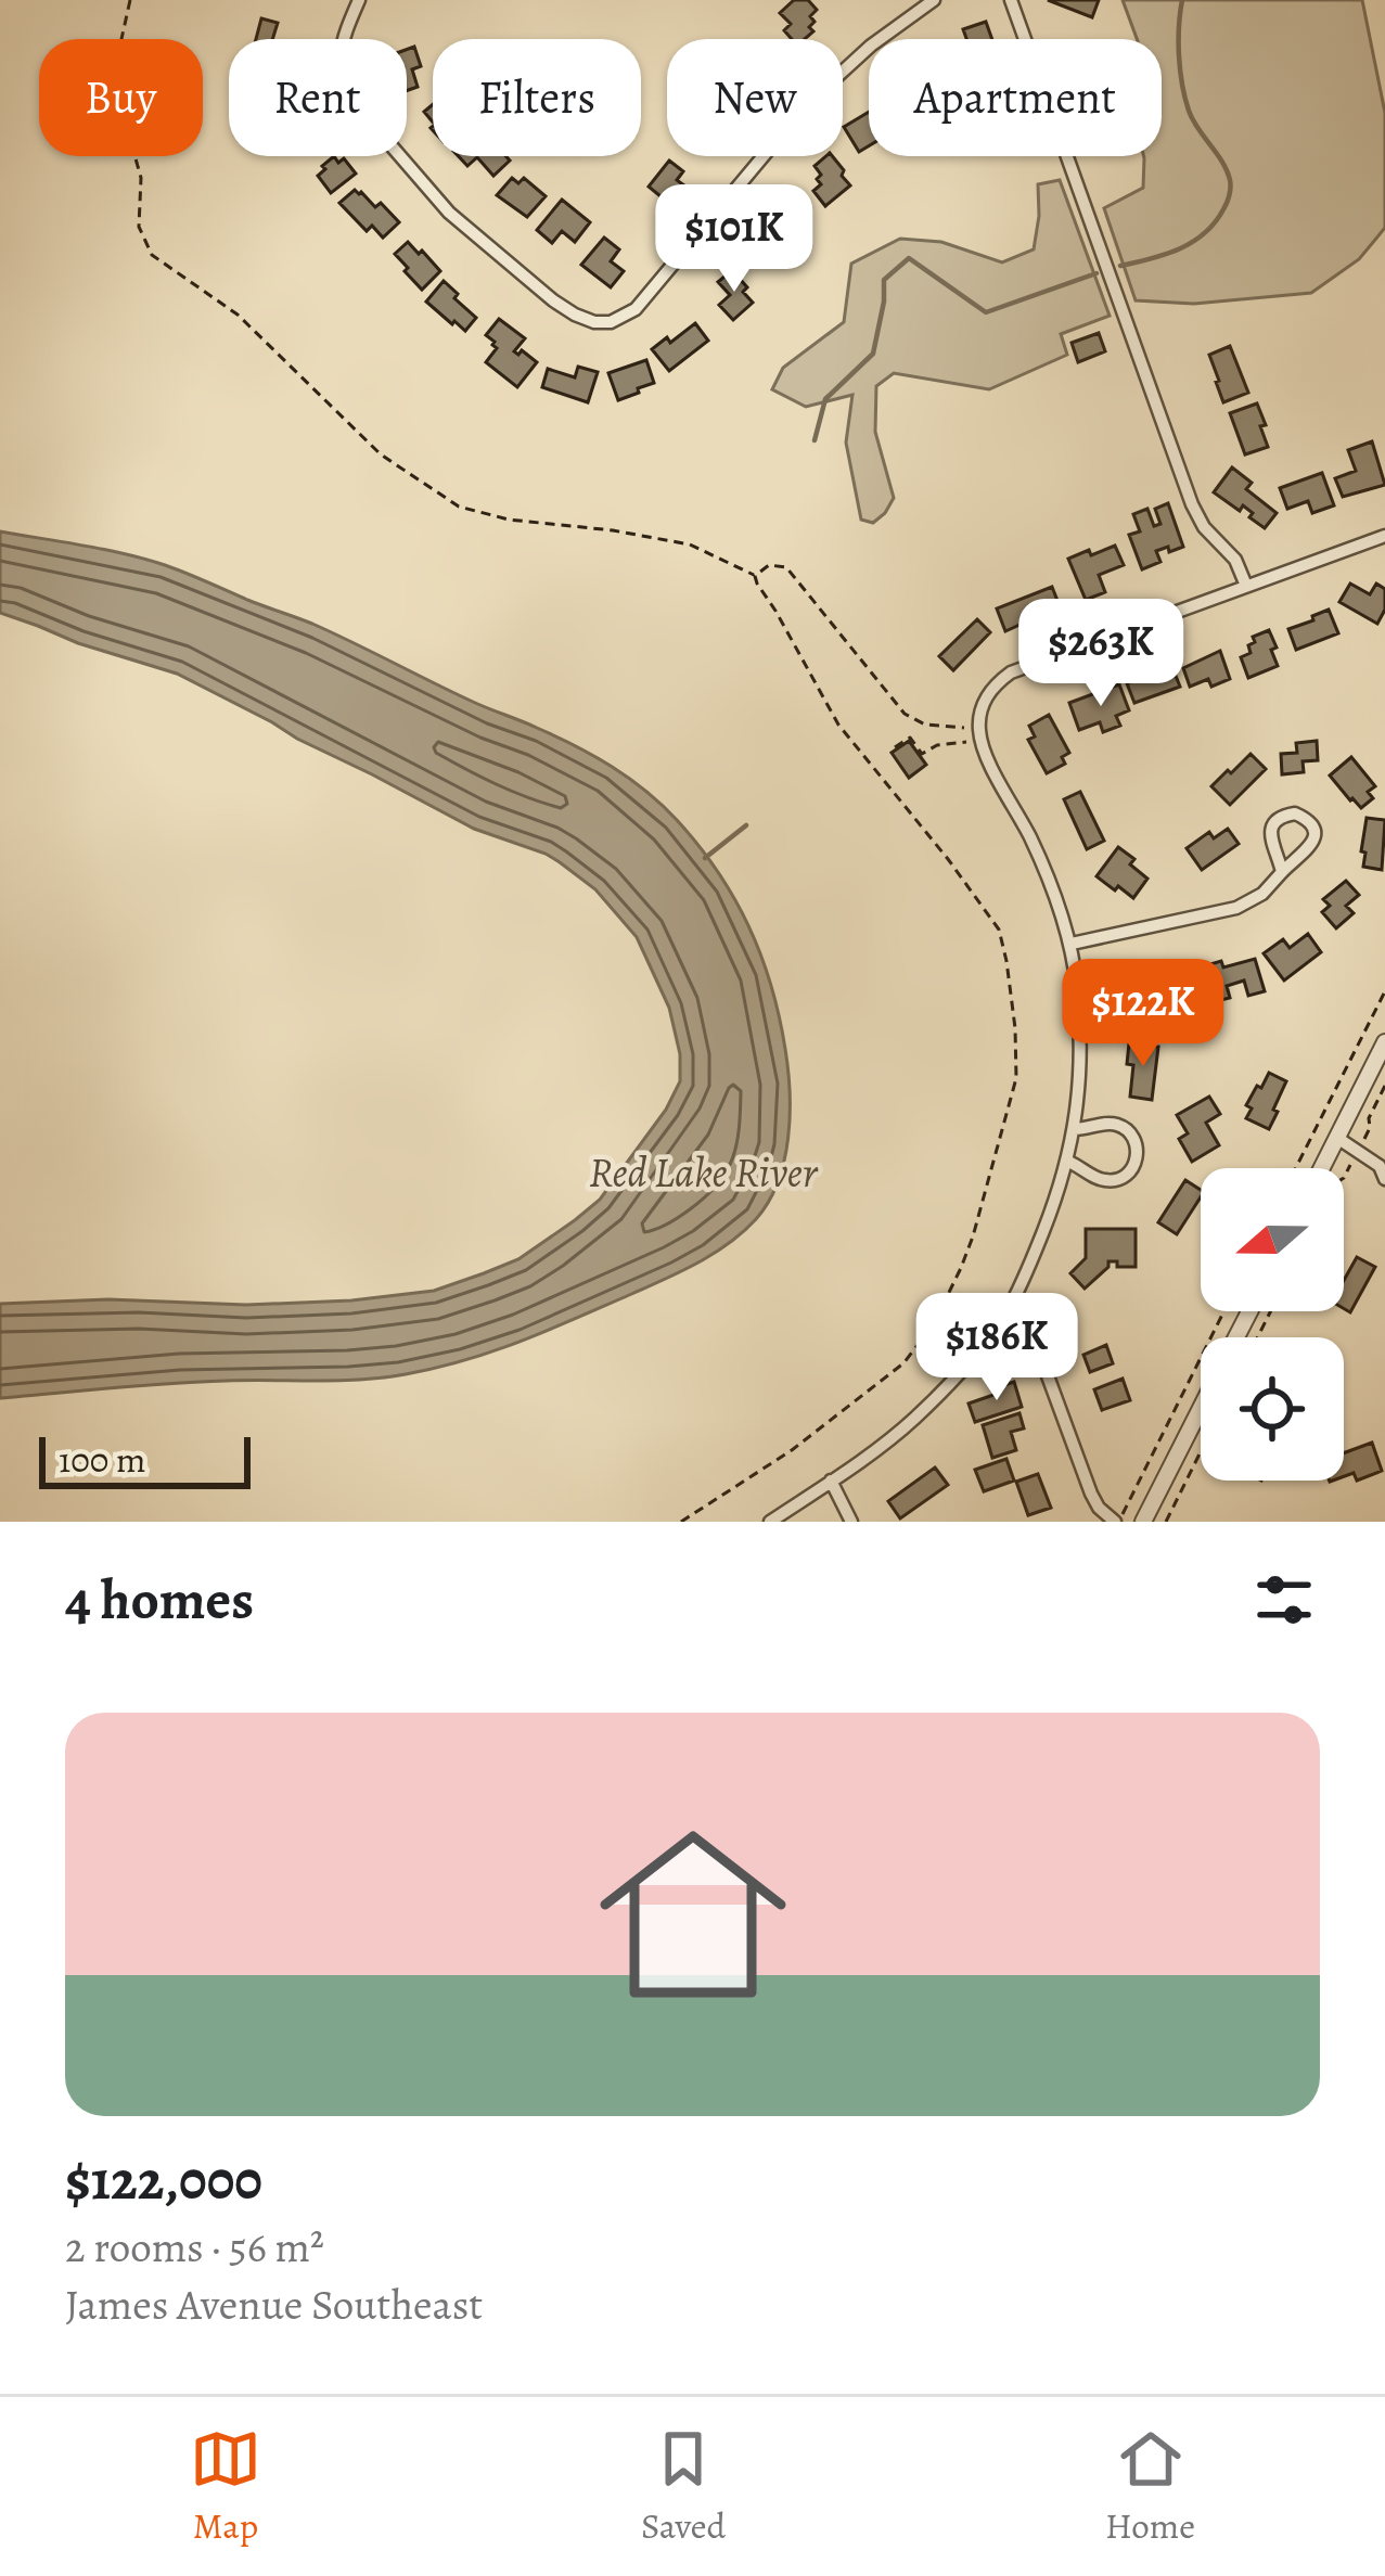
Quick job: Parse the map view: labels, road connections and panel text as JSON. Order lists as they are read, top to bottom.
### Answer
{
  "water": ["Red Lake River"],
  "scale_bar": "100 m",
  "north": "left",
  "page": {
    "chip": [
      "Buy",
      "Rent",
      "Filters",
      "New",
      "Apartment"
    ],
    "price": [
      "$101K",
      "$263K",
      "$122K",
      "$186K"
    ],
    "scale": "100 m",
    "heading": "4 homes",
    "list": [
      {
        "name": "$122,000",
        "note": "2 rooms · 56 m² · James Avenue Southeast"
      }
    ],
    "tabs": ["Map", "Saved", "Home"]
  }
}
